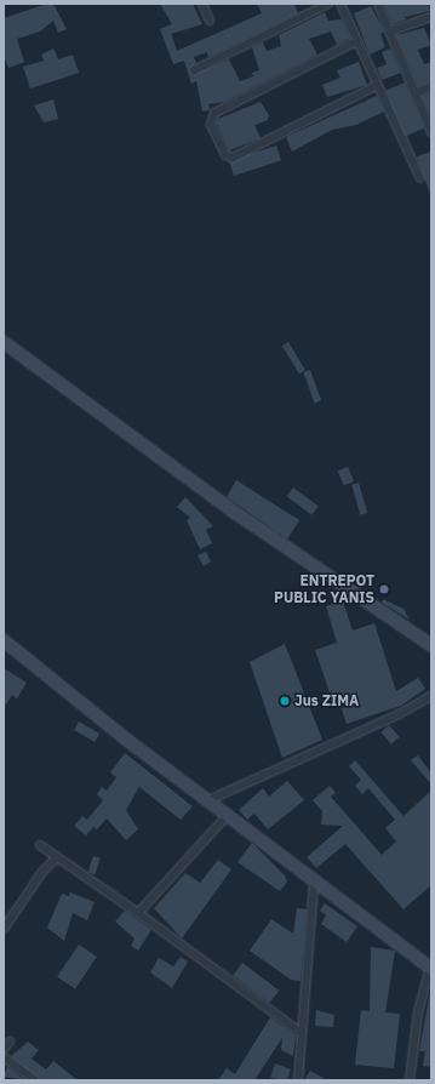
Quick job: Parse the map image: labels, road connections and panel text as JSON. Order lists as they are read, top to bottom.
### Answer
{
  "places": ["ENTREPOT PUBLIC YANIS", "Jus ZIMA"]
}
